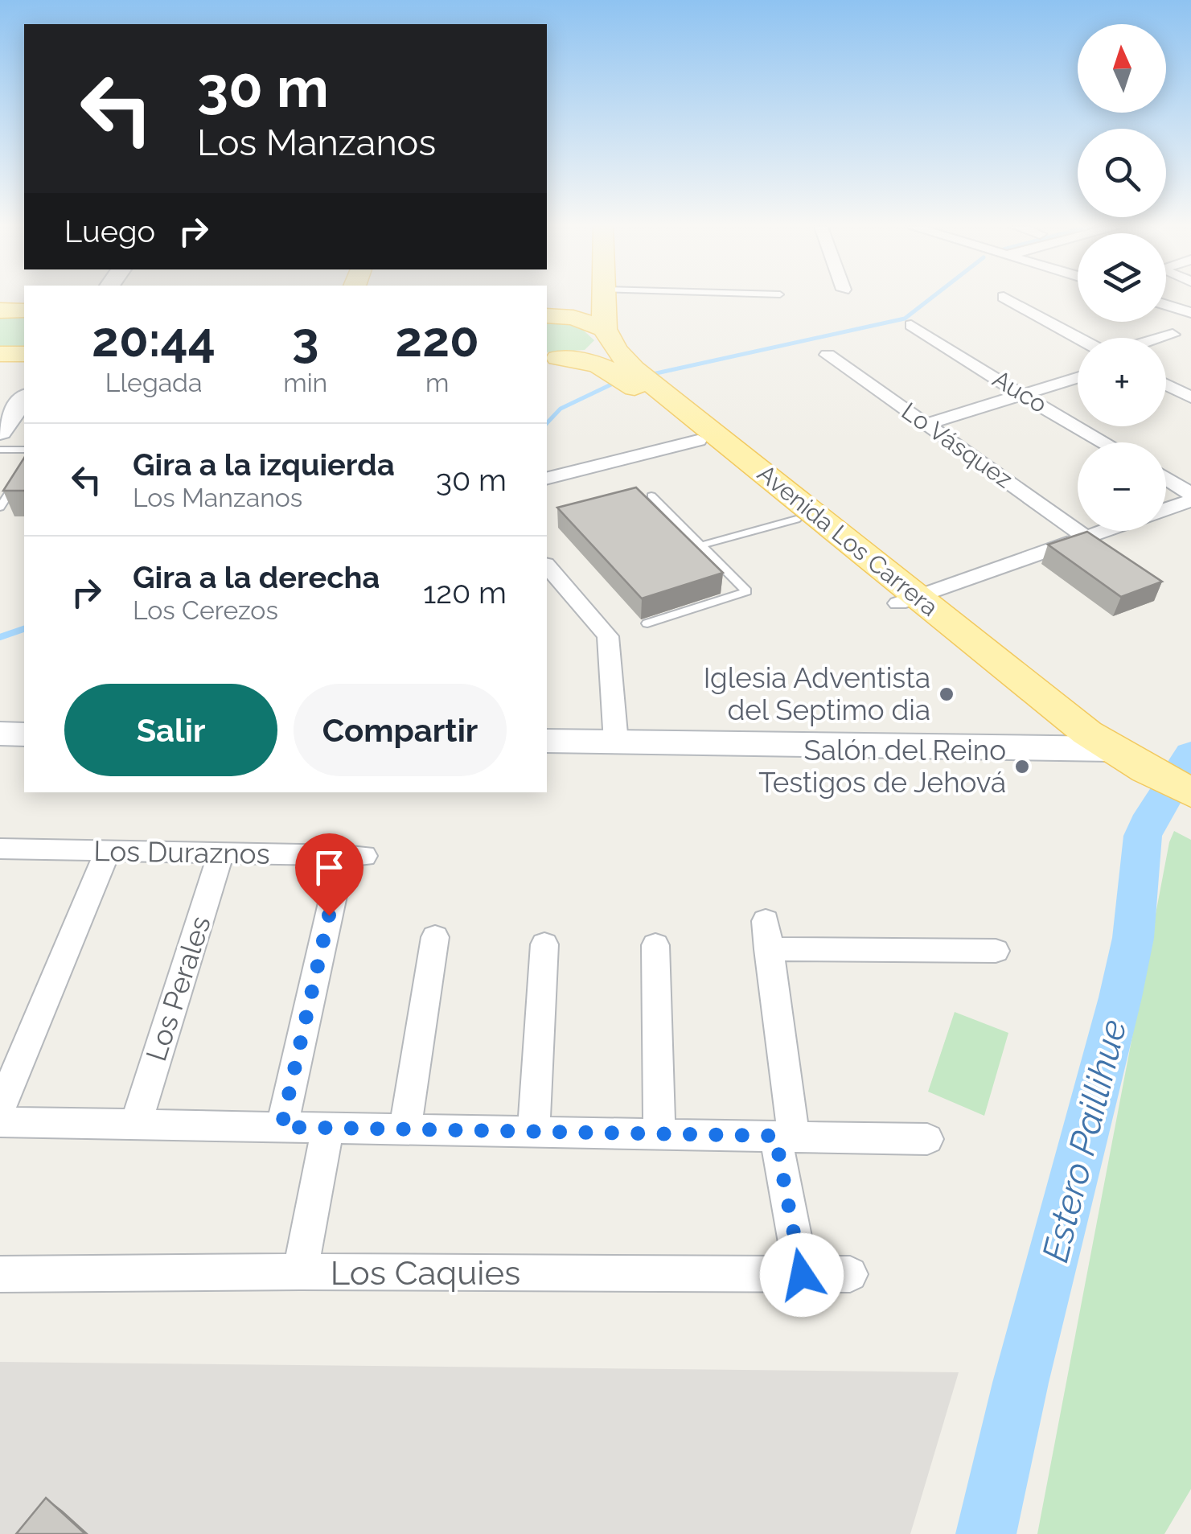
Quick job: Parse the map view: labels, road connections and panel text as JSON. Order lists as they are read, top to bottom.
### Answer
{
  "streets": {
    "main road": ["Avenida Los Carrera"],
    "street": [
      "Auco",
      "Lo Vásquez",
      "Los Duraznos",
      "Los Perales",
      "Los Caquies"
    ]
  },
  "crossings": [
    ["Los Duraznos", "Los Perales"]
  ],
  "water": ["Estero Paillihue"],
  "places": ["Iglesia Adventista del Septimo dia", "Salón del Reino Testigos de Jehová"],
  "north": "top",
  "page": {
    "map_buttons": ["+", "−"],
    "turn": ["30 m", "Los Manzanos"],
    "then": "Luego",
    "eta": [
      "20:44",
      "Llegada",
      "3",
      "min",
      "220",
      "m"
    ],
    "list": [
      {
        "name": "Gira a la izquierda",
        "note": "Los Manzanos",
        "value": "30 m"
      },
      {
        "name": "Gira a la derecha",
        "note": "Los Cerezos",
        "value": "120 m"
      }
    ],
    "buttons": ["Salir", "Compartir"]
  }
}
